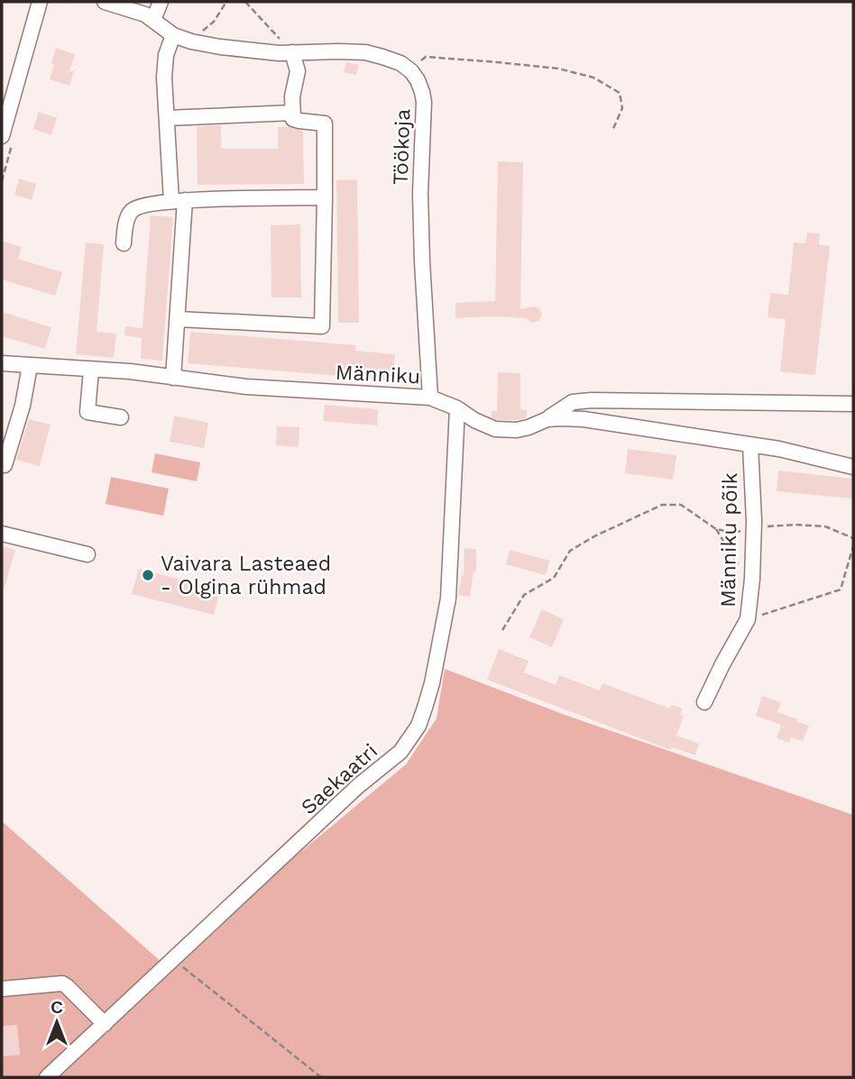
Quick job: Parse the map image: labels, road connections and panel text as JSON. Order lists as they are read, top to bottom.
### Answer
{
  "streets": {
    "street": [
      "Töökoja",
      "Männiku",
      "Männiku põik",
      "Saekaatri"
    ]
  },
  "crossings": [
    ["Töökoja", "Männiku"],
    ["Männiku", "Männiku põik"],
    ["Männiku", "Saekaatri"]
  ],
  "places": ["Vaivara Lasteaed - Olgina rühmad"],
  "north": "top"
}
